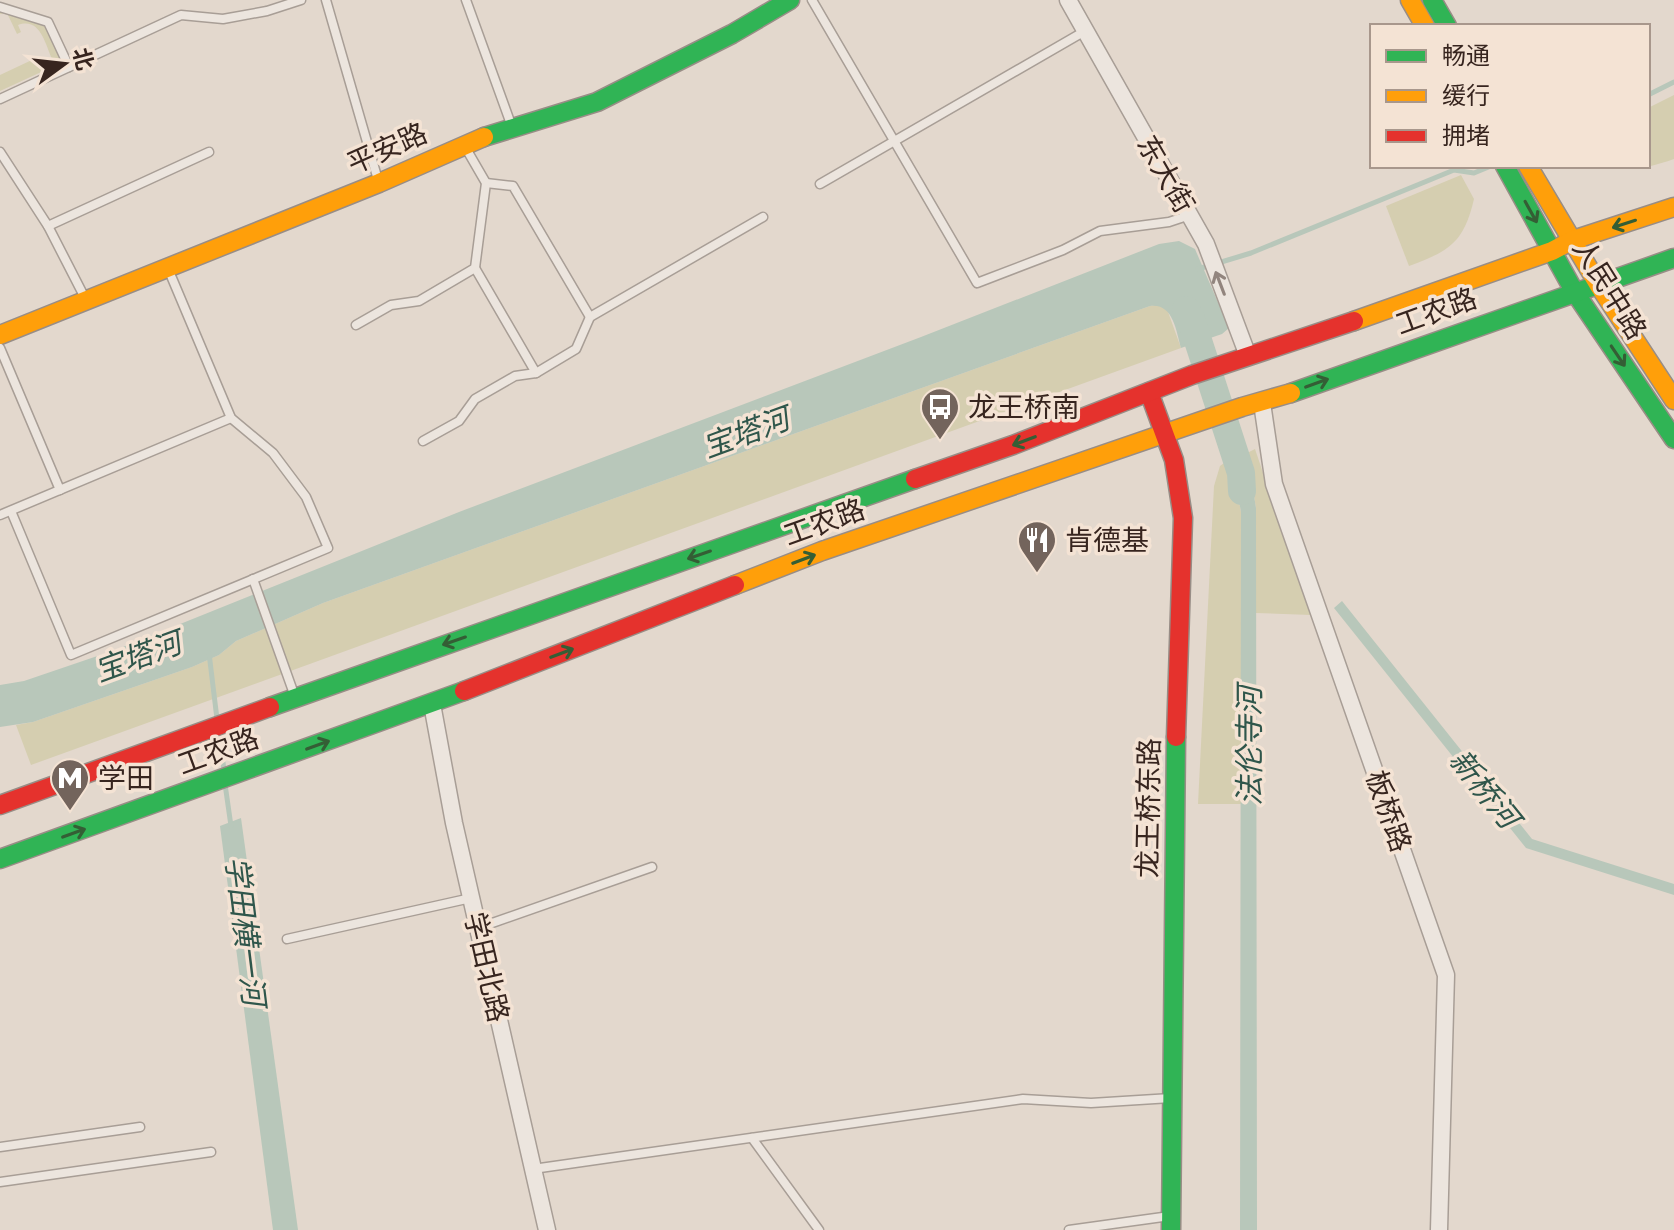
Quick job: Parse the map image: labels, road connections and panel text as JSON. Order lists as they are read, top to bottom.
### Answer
{
  "streets": {
    "main road": [
      "平安路",
      "人民中路",
      "工农路",
      "龙王桥东路"
    ],
    "street": ["东大街", "板桥路", "学田北路"]
  },
  "crossings": [
    ["东大街", "工农路"],
    ["人民中路", "工农路"],
    ["工农路", "龙王桥东路"],
    ["工农路", "板桥路"],
    ["工农路", "学田北路"]
  ],
  "one_way": ["东大街"],
  "water": [
    "宝塔河",
    "法伦寺河",
    "新桥河",
    "学田横一河"
  ],
  "places": {
    "bus stop": ["龙王桥南"],
    "restaurant": ["肯德基"],
    "metro station": ["学田"]
  },
  "legend": ["畅通", "缓行", "拥堵"],
  "north": "right"
}
